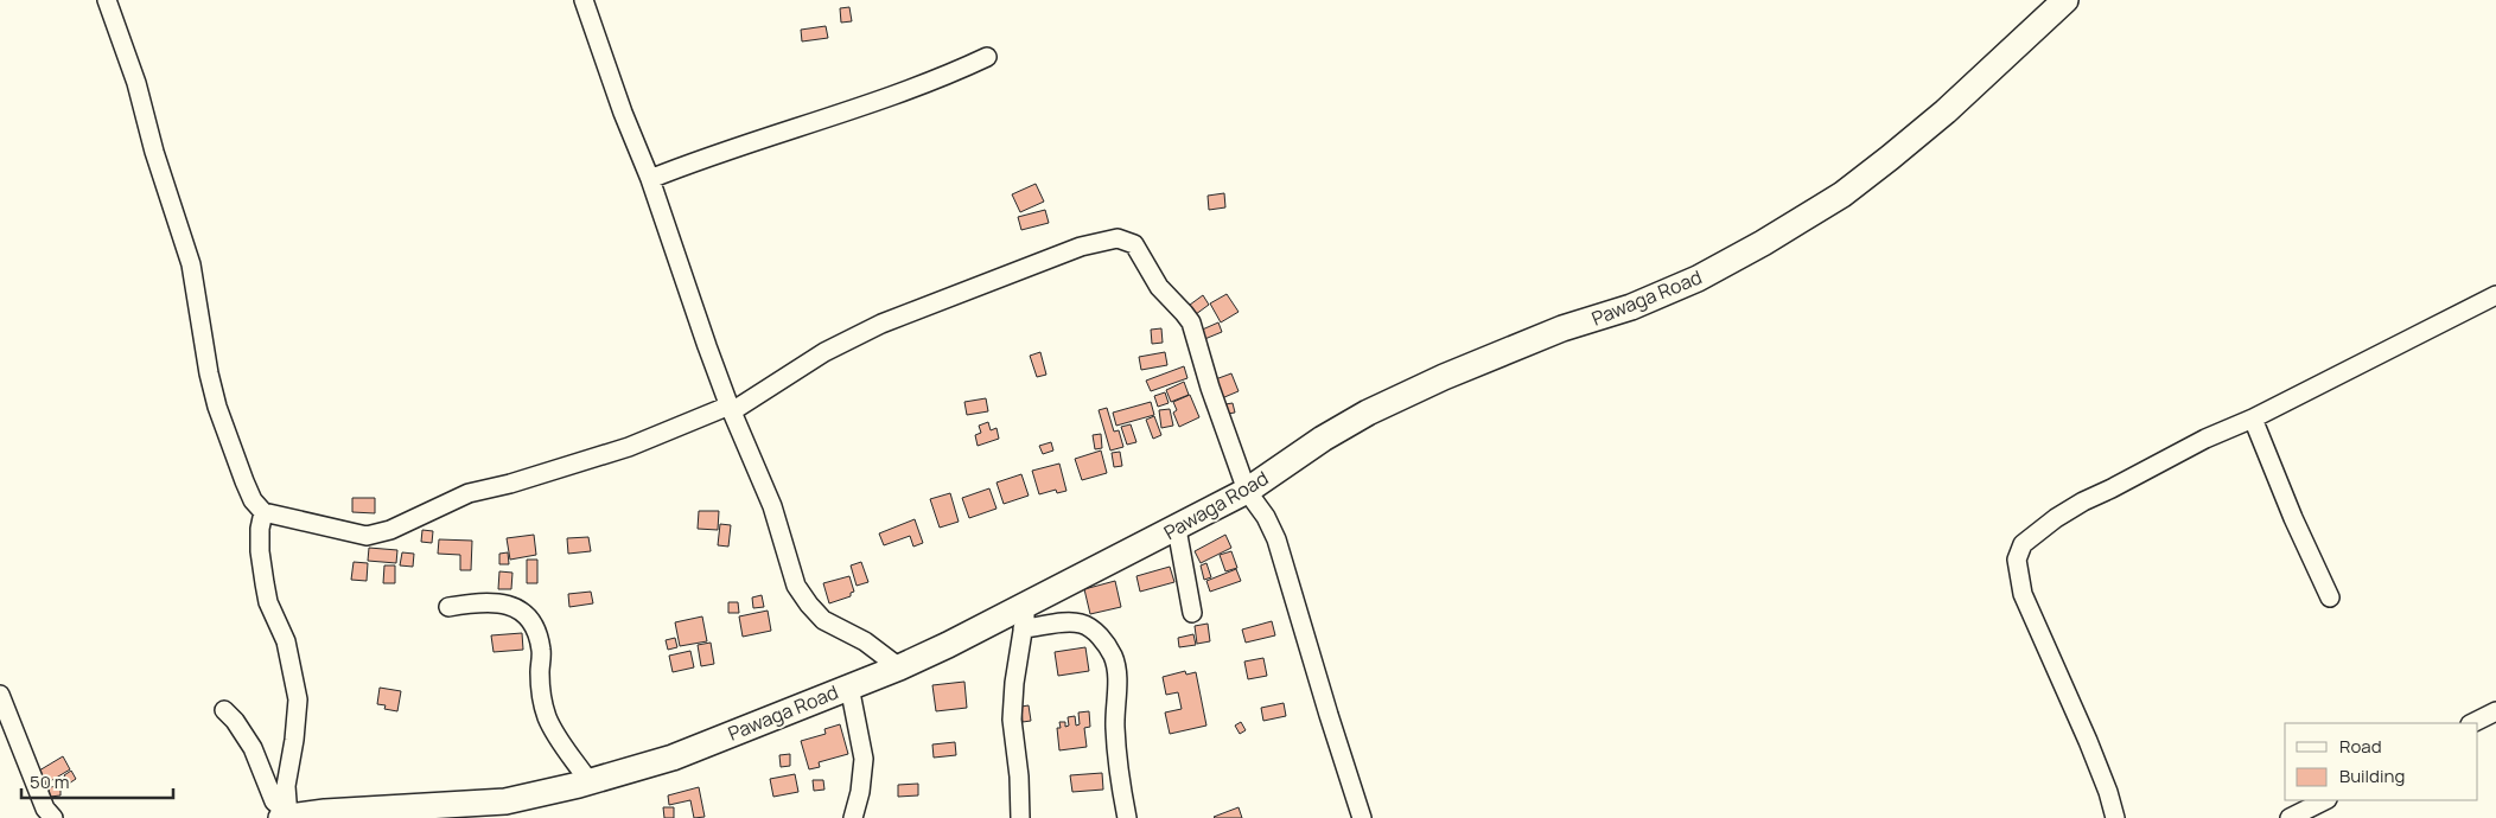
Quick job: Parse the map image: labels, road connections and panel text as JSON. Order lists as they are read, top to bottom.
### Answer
{
  "streets": {
    "main road": ["Pawaga Road"]
  },
  "legend": ["Road", "Building"],
  "scale_bar": "50 m"
}
